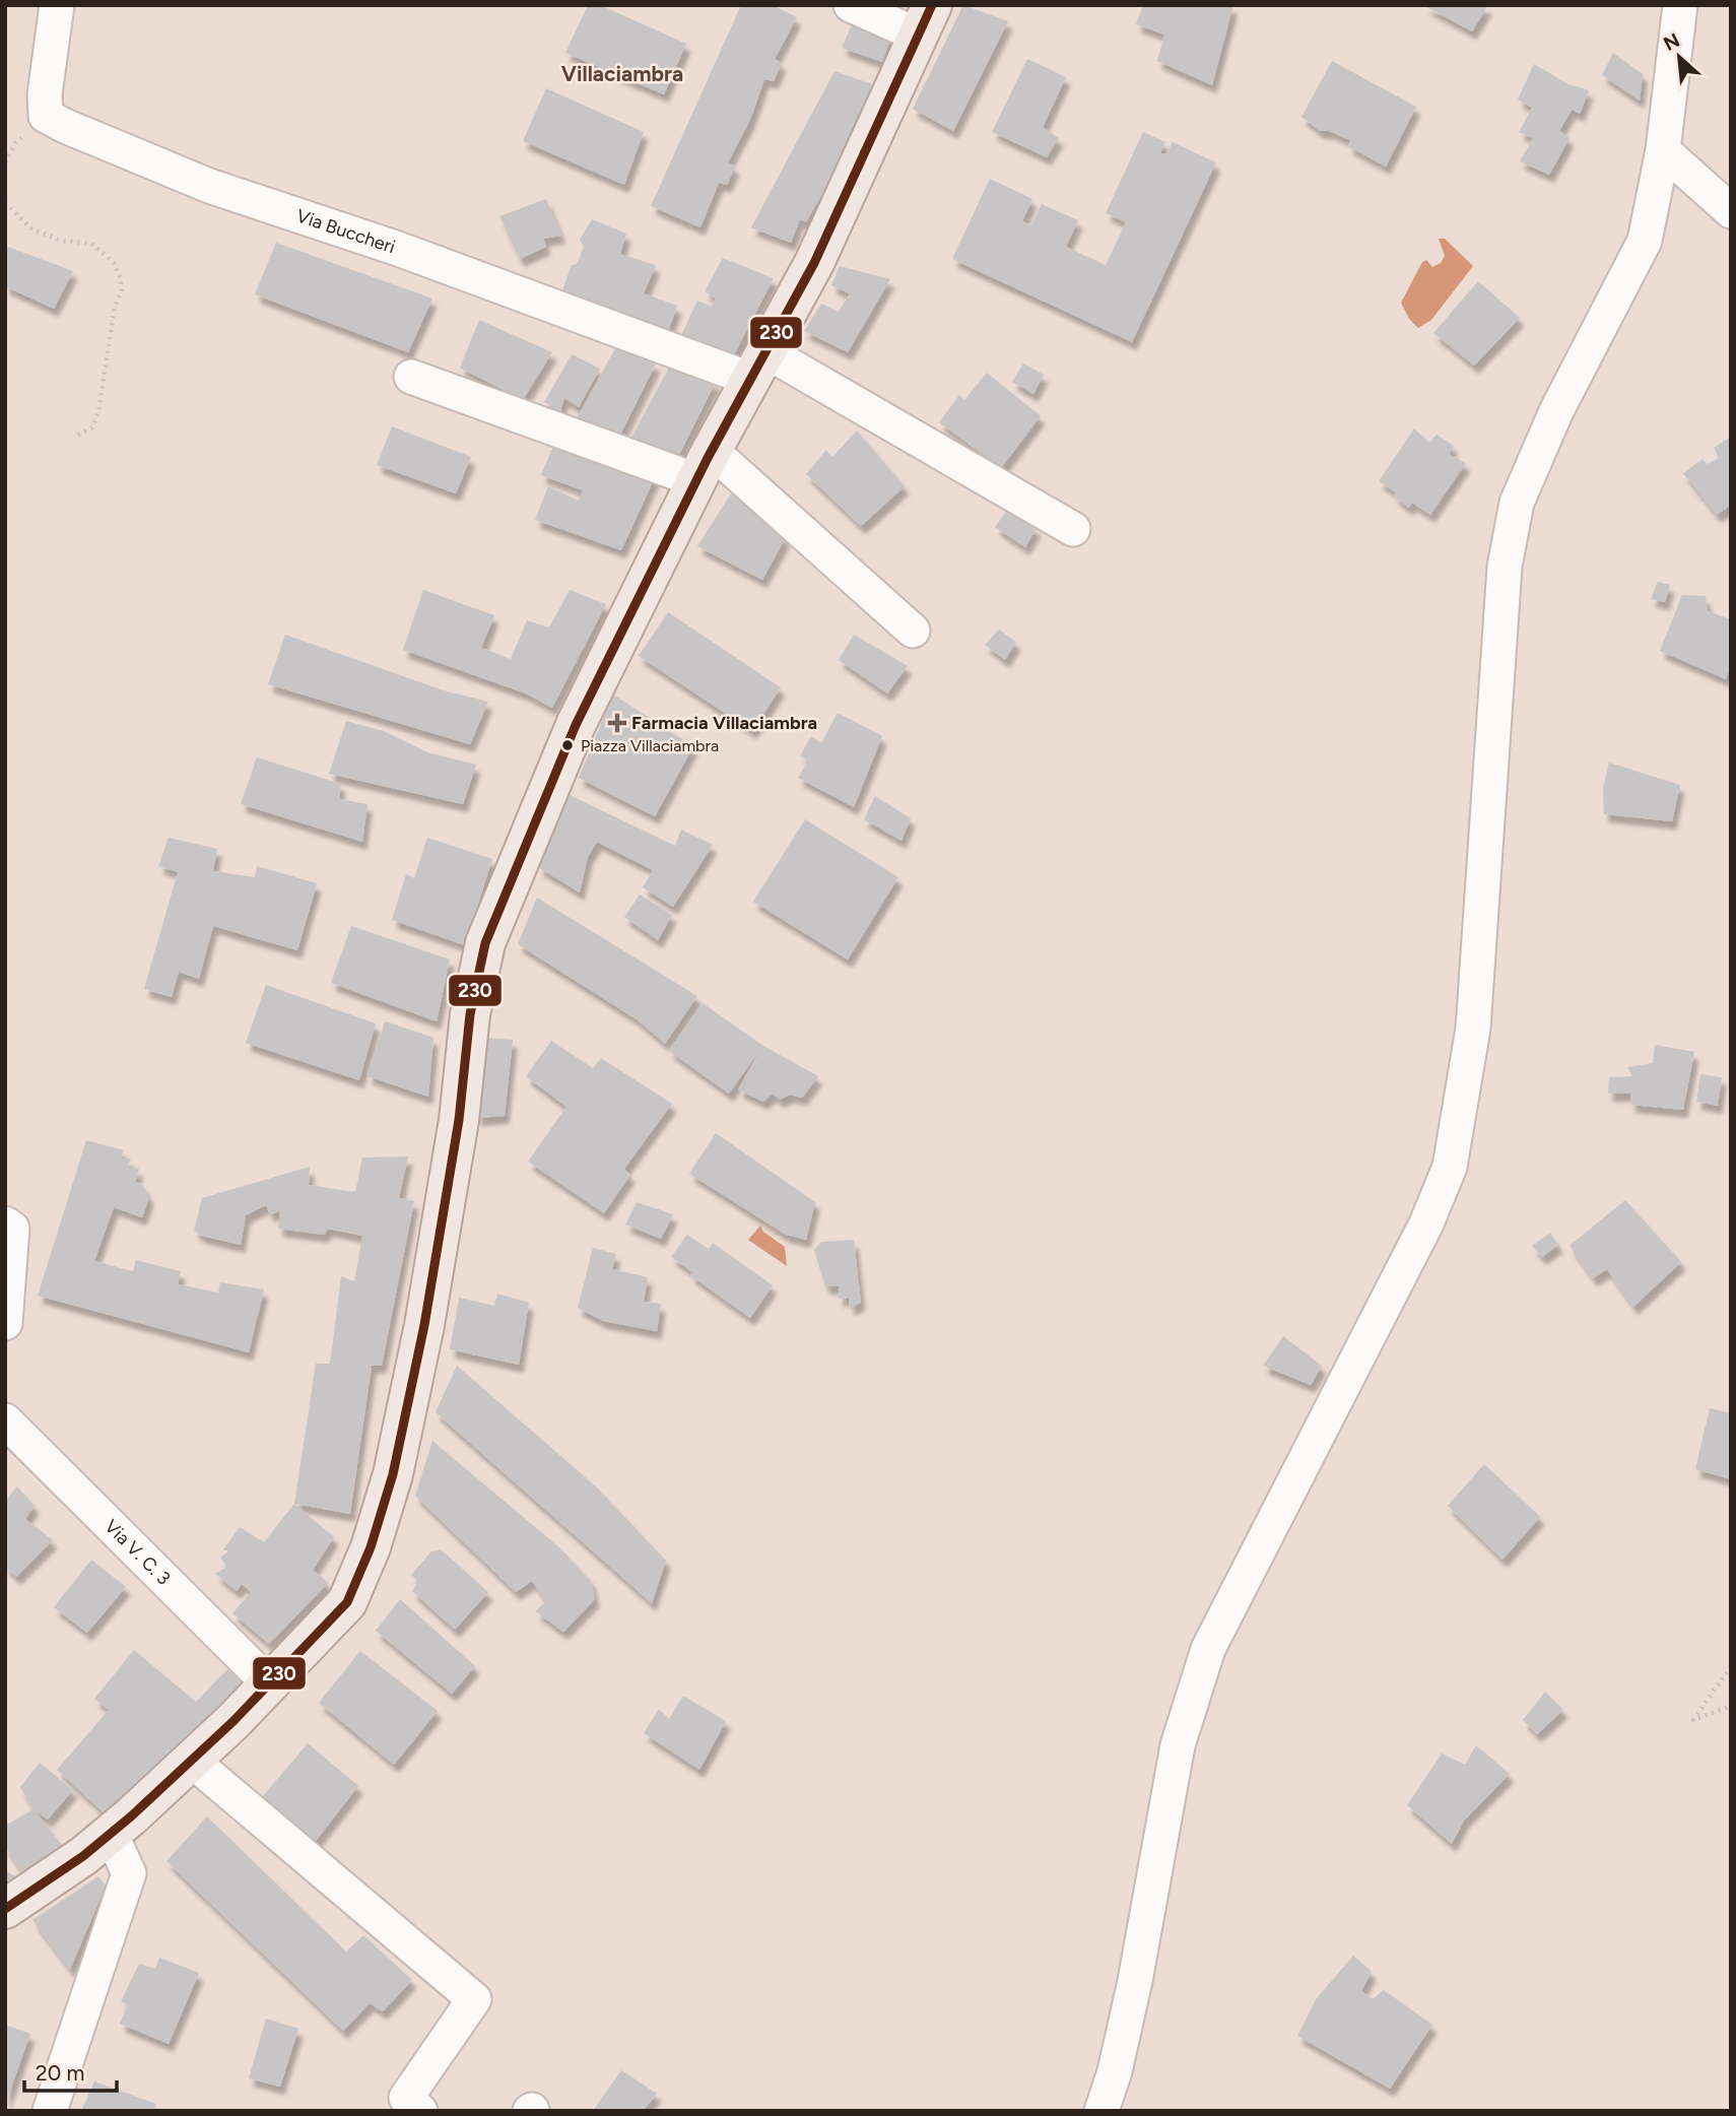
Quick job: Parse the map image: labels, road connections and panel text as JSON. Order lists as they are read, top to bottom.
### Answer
{
  "streets": {
    "street": ["Via Buccheri", "Via V. C. 3"]
  },
  "districts": ["Villaciambra"],
  "places": {
    "health": ["Farmacia Villaciambra"],
    "other": ["Piazza Villaciambra"]
  },
  "lines": ["transit line 230"],
  "scale_bar": "20 m",
  "north": "top left"
}
